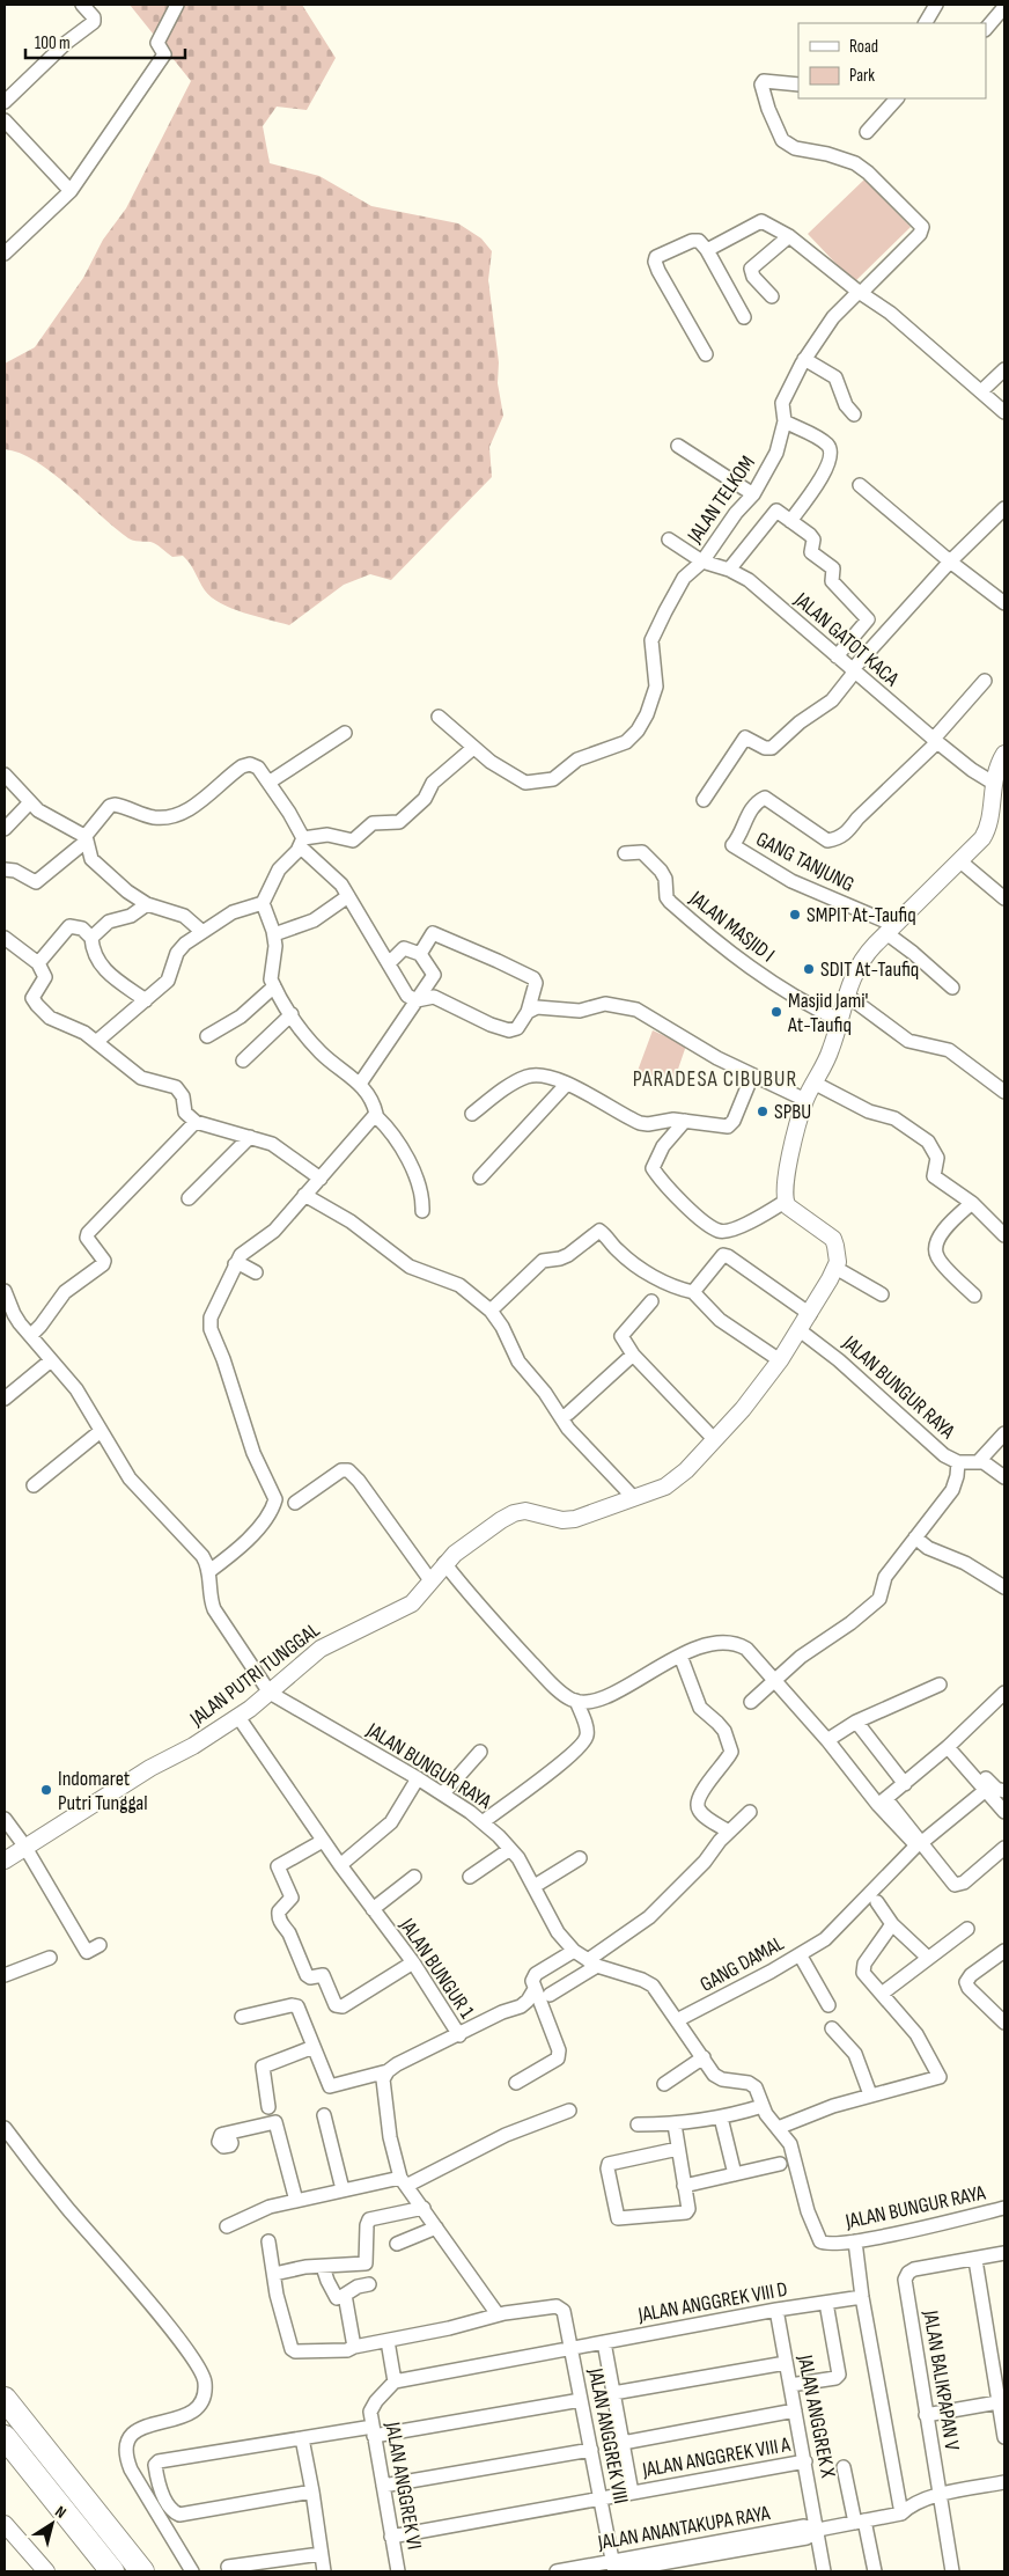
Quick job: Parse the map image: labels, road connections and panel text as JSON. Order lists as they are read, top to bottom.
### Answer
{
  "streets": {
    "street": [
      "JALAN TELKOM",
      "JALAN GATOT KACA",
      "GANG TANJUNG",
      "JALAN MASJID I",
      "JALAN BUNGUR RAYA",
      "JALAN PUTRI TUNGGAL",
      "GANG DAMAL",
      "JALAN BUNGUR 1",
      "JALAN ANGGREK VIII D",
      "JALAN BALIKPAPAN V",
      "JALAN ANGGREK X",
      "JALAN ANGGREK VIII",
      "JALAN ANGGREK VIII A",
      "JALAN ANGGREK VI",
      "JALAN ANANTAKUPA RAYA"
    ]
  },
  "crossings": [
    ["JALAN TELKOM", "JALAN GATOT KACA"],
    ["JALAN GATOT KACA", "GANG TANJUNG"],
    ["JALAN BUNGUR RAYA", "JALAN PUTRI TUNGGAL"],
    ["JALAN BUNGUR RAYA", "GANG DAMAL"],
    ["JALAN PUTRI TUNGGAL", "JALAN BUNGUR 1"],
    ["JALAN ANGGREK VIII D", "JALAN ANGGREK X"],
    ["JALAN ANGGREK VIII D", "JALAN ANGGREK VIII"],
    ["JALAN ANGGREK VIII D", "JALAN ANGGREK VI"],
    ["JALAN BALIKPAPAN V", "JALAN ANANTAKUPA RAYA"],
    ["JALAN ANGGREK X", "JALAN ANGGREK VIII A"],
    ["JALAN ANGGREK X", "JALAN ANANTAKUPA RAYA"],
    ["JALAN ANGGREK VIII", "JALAN ANGGREK VIII A"],
    ["JALAN ANGGREK VIII", "JALAN ANANTAKUPA RAYA"],
    ["JALAN ANGGREK VIII A", "JALAN ANGGREK VI"]
  ],
  "districts": ["PARADESA CIBUBUR"],
  "places": [
    "SMPIT At-Taufiq",
    "SDIT At-Taufiq",
    "Masjid Jami' At-Taufiq",
    "SPBU",
    "Indomaret Putri Tunggal"
  ],
  "legend": ["Road", "Park"],
  "scale_bar": "100 m",
  "north": "top right"
}
